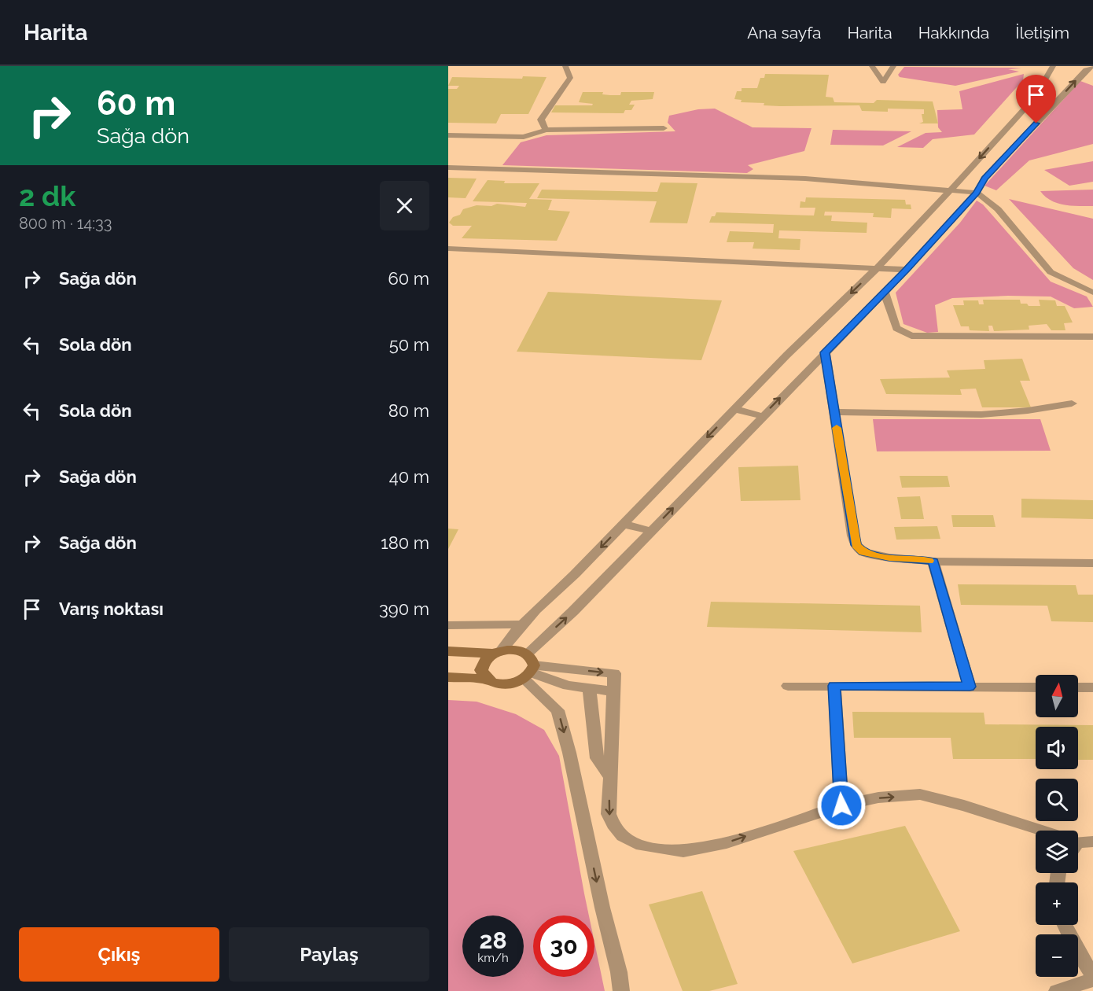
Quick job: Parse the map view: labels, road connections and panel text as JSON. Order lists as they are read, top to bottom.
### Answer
{
  "north": "top",
  "page": {
    "header": "Harita",
    "nav": [
      "Ana sayfa",
      "Harita",
      "Hakkında",
      "İletişim"
    ],
    "turn": ["60 m", "Sağa dön"],
    "heading": ["2 dk", "800 m · 14:33"],
    "list": [
      {
        "name": "Sağa dön",
        "value": "60 m"
      },
      {
        "name": "Sola dön",
        "value": "50 m"
      },
      {
        "name": "Sola dön",
        "value": "80 m"
      },
      {
        "name": "Sağa dön",
        "value": "40 m"
      },
      {
        "name": "Sağa dön",
        "value": "180 m"
      },
      {
        "name": "Varış noktası",
        "value": "390 m"
      }
    ],
    "map_buttons": ["+", "−"],
    "speed": "28 km/h",
    "limit": "30",
    "buttons": ["Çıkış", "Paylaş"]
  }
}
